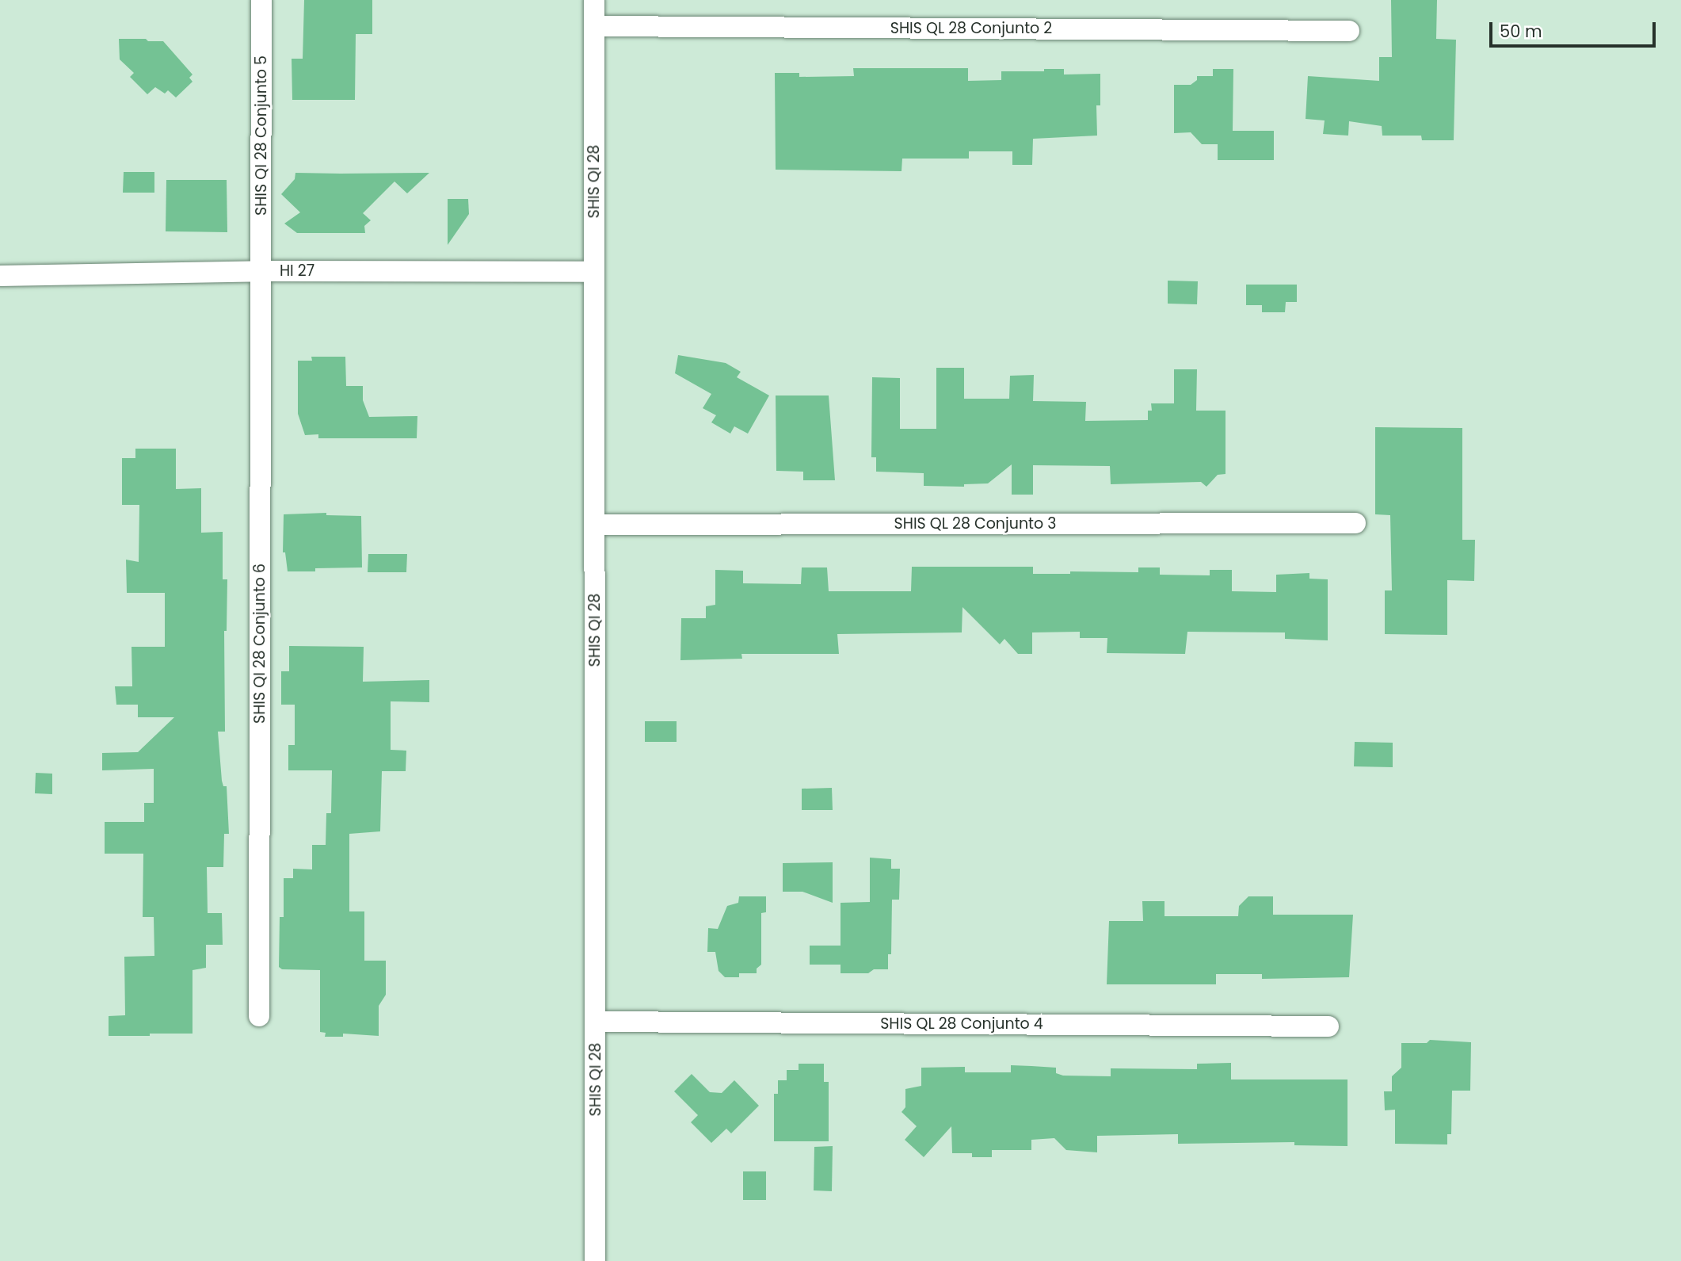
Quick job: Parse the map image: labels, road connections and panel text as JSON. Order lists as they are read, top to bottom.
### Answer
{
  "streets": {
    "street": [
      "SHIS QL 28 Conjunto 2",
      "SHIS QI 28 Conjunto 5",
      "SHIS QI 28",
      "HI 27",
      "SHIS QL 28 Conjunto 3",
      "SHIS QI 28 Conjunto 6",
      "SHIS QL 28 Conjunto 4"
    ]
  },
  "crossings": [
    ["SHIS QL 28 Conjunto 2", "SHIS QI 28"],
    ["SHIS QI 28 Conjunto 5", "HI 27"],
    ["SHIS QI 28 Conjunto 5", "SHIS QI 28 Conjunto 6"],
    ["SHIS QI 28", "HI 27"],
    ["SHIS QI 28", "SHIS QL 28 Conjunto 3"],
    ["SHIS QI 28", "SHIS QL 28 Conjunto 4"],
    ["HI 27", "SHIS QI 28 Conjunto 6"]
  ],
  "scale_bar": "50 m"
}
